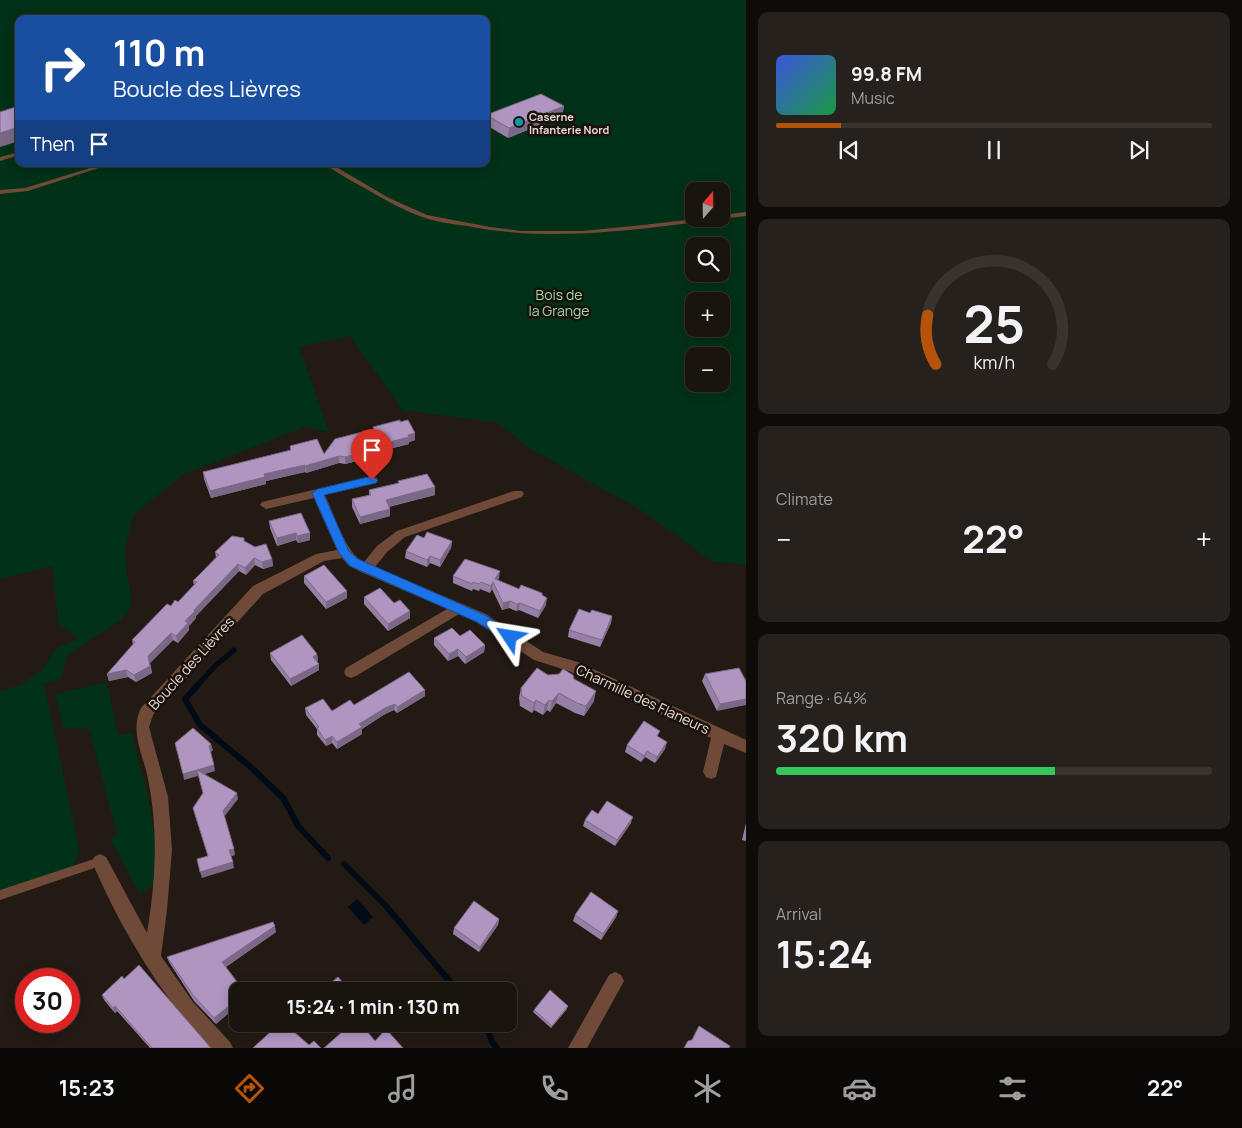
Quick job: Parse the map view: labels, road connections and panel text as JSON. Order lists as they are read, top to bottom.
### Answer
{
  "streets": {
    "street": ["Boucle des Lièvres", "Charmille des Flaneurs"]
  },
  "parks": ["Bois de la Grange"],
  "places": ["Caserne Infanterie Nord"],
  "north": "top",
  "page": {
    "turn": ["110 m", "Boucle des Lièvres"],
    "song": ["99.8 FM", "Music"],
    "then": "Then",
    "map_buttons": ["+", "−"],
    "tile": [
      "Climate",
      ["Range · 64%", "320 km"],
      ["Arrival", "15:24"]
    ],
    "heat": ["−", "22°", "+"],
    "limit": "30",
    "trip": "15:24 · 1 min · 130 m",
    "tabs": ["15:23", "22°"],
    "gauge": ["25", "km/h"]
  }
}
